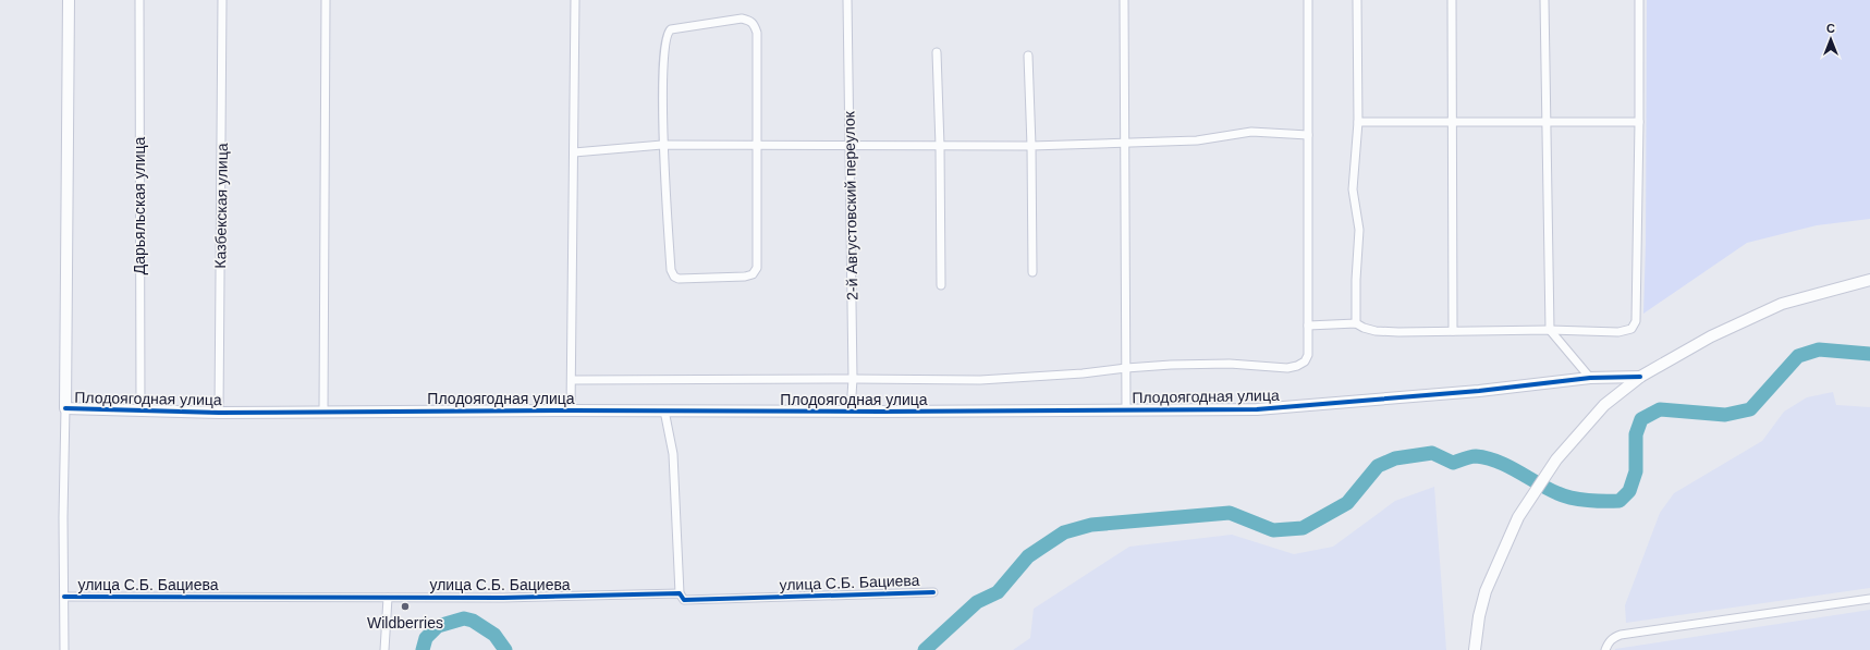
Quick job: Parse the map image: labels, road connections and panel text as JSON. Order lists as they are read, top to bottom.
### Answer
{
  "streets": {
    "street": [
      "Дарьяльская улица",
      "Казбекская улица",
      "2-й Августовский переулок",
      "Плодоягодная улица",
      "улица С.Б. Бациева"
    ]
  },
  "crossings": [
    ["Дарьяльская улица", "Плодоягодная улица"],
    ["Казбекская улица", "Плодоягодная улица"],
    ["2-й Августовский переулок", "Плодоягодная улица"],
    ["Плодоягодная улица", "улица С.Б. Бациева"]
  ],
  "places": ["Wildberries"],
  "north": "top"
}
